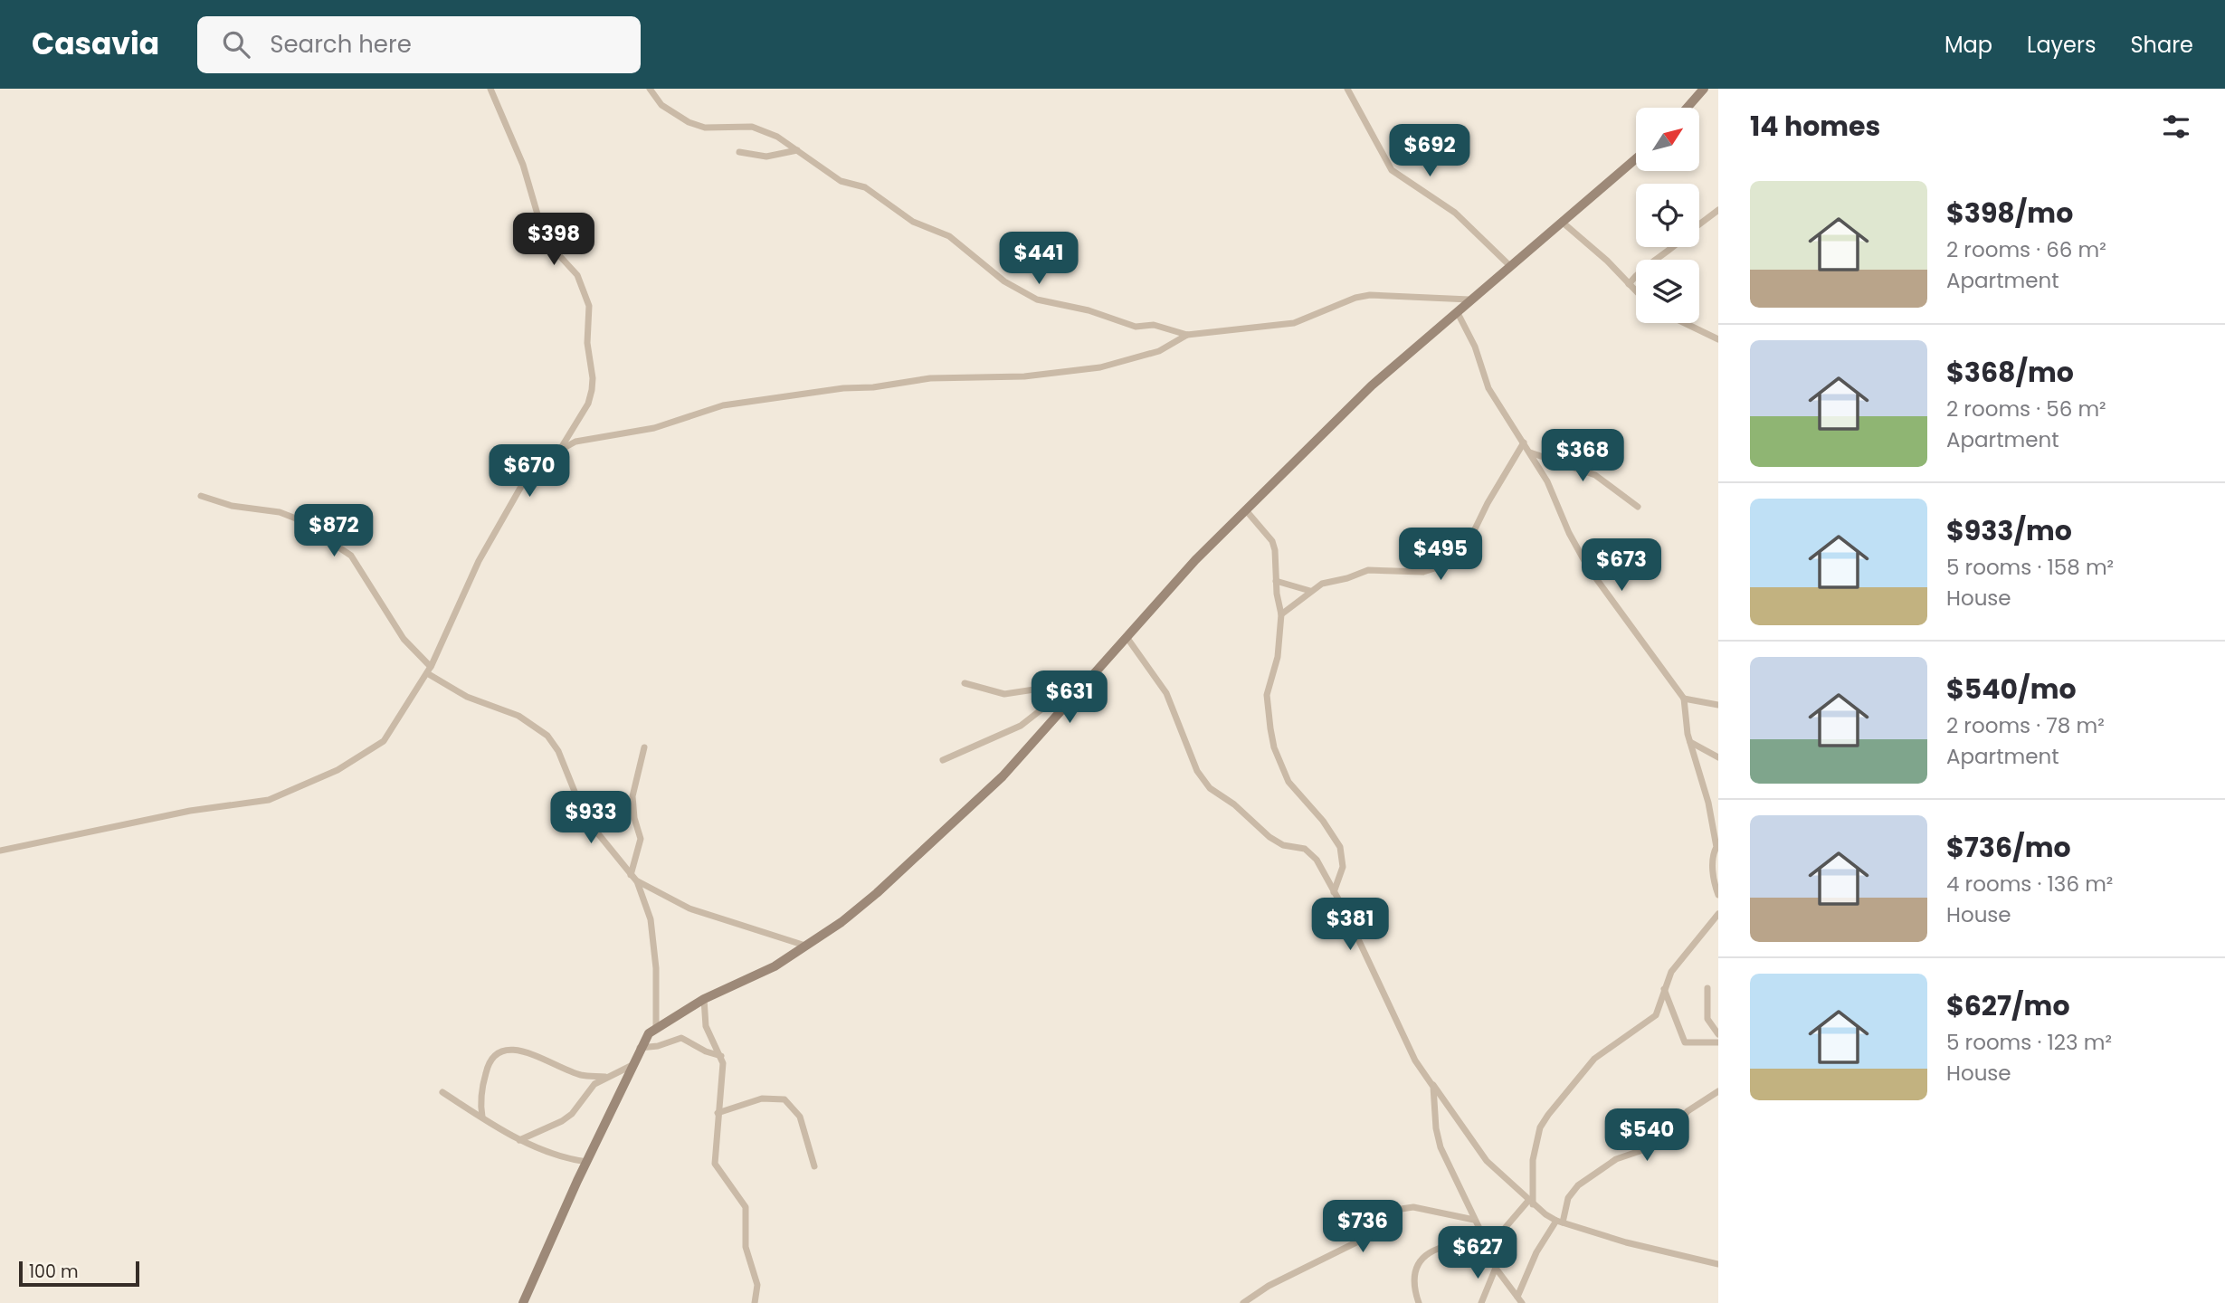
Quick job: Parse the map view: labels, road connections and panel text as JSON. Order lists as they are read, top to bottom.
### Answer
{
  "scale_bar": "100 m",
  "north": "top right",
  "page": {
    "header": "Casavia",
    "search": "Search here",
    "nav": ["Map", "Layers", "Share"],
    "heading": "14 homes",
    "price": [
      "$692",
      "$398",
      "$441",
      "$368",
      "$670",
      "$872",
      "$495",
      "$673",
      "$631",
      "$933",
      "$381",
      "$540",
      "$736",
      "$627"
    ],
    "list": [
      {
        "name": "$398/mo",
        "note": "2 rooms · 66 m² · Apartment"
      },
      {
        "name": "$368/mo",
        "note": "2 rooms · 56 m² · Apartment"
      },
      {
        "name": "$933/mo",
        "note": "5 rooms · 158 m² · House"
      },
      {
        "name": "$540/mo",
        "note": "2 rooms · 78 m² · Apartment"
      },
      {
        "name": "$736/mo",
        "note": "4 rooms · 136 m² · House"
      },
      {
        "name": "$627/mo",
        "note": "5 rooms · 123 m² · House"
      }
    ],
    "scale": "100 m"
  }
}
